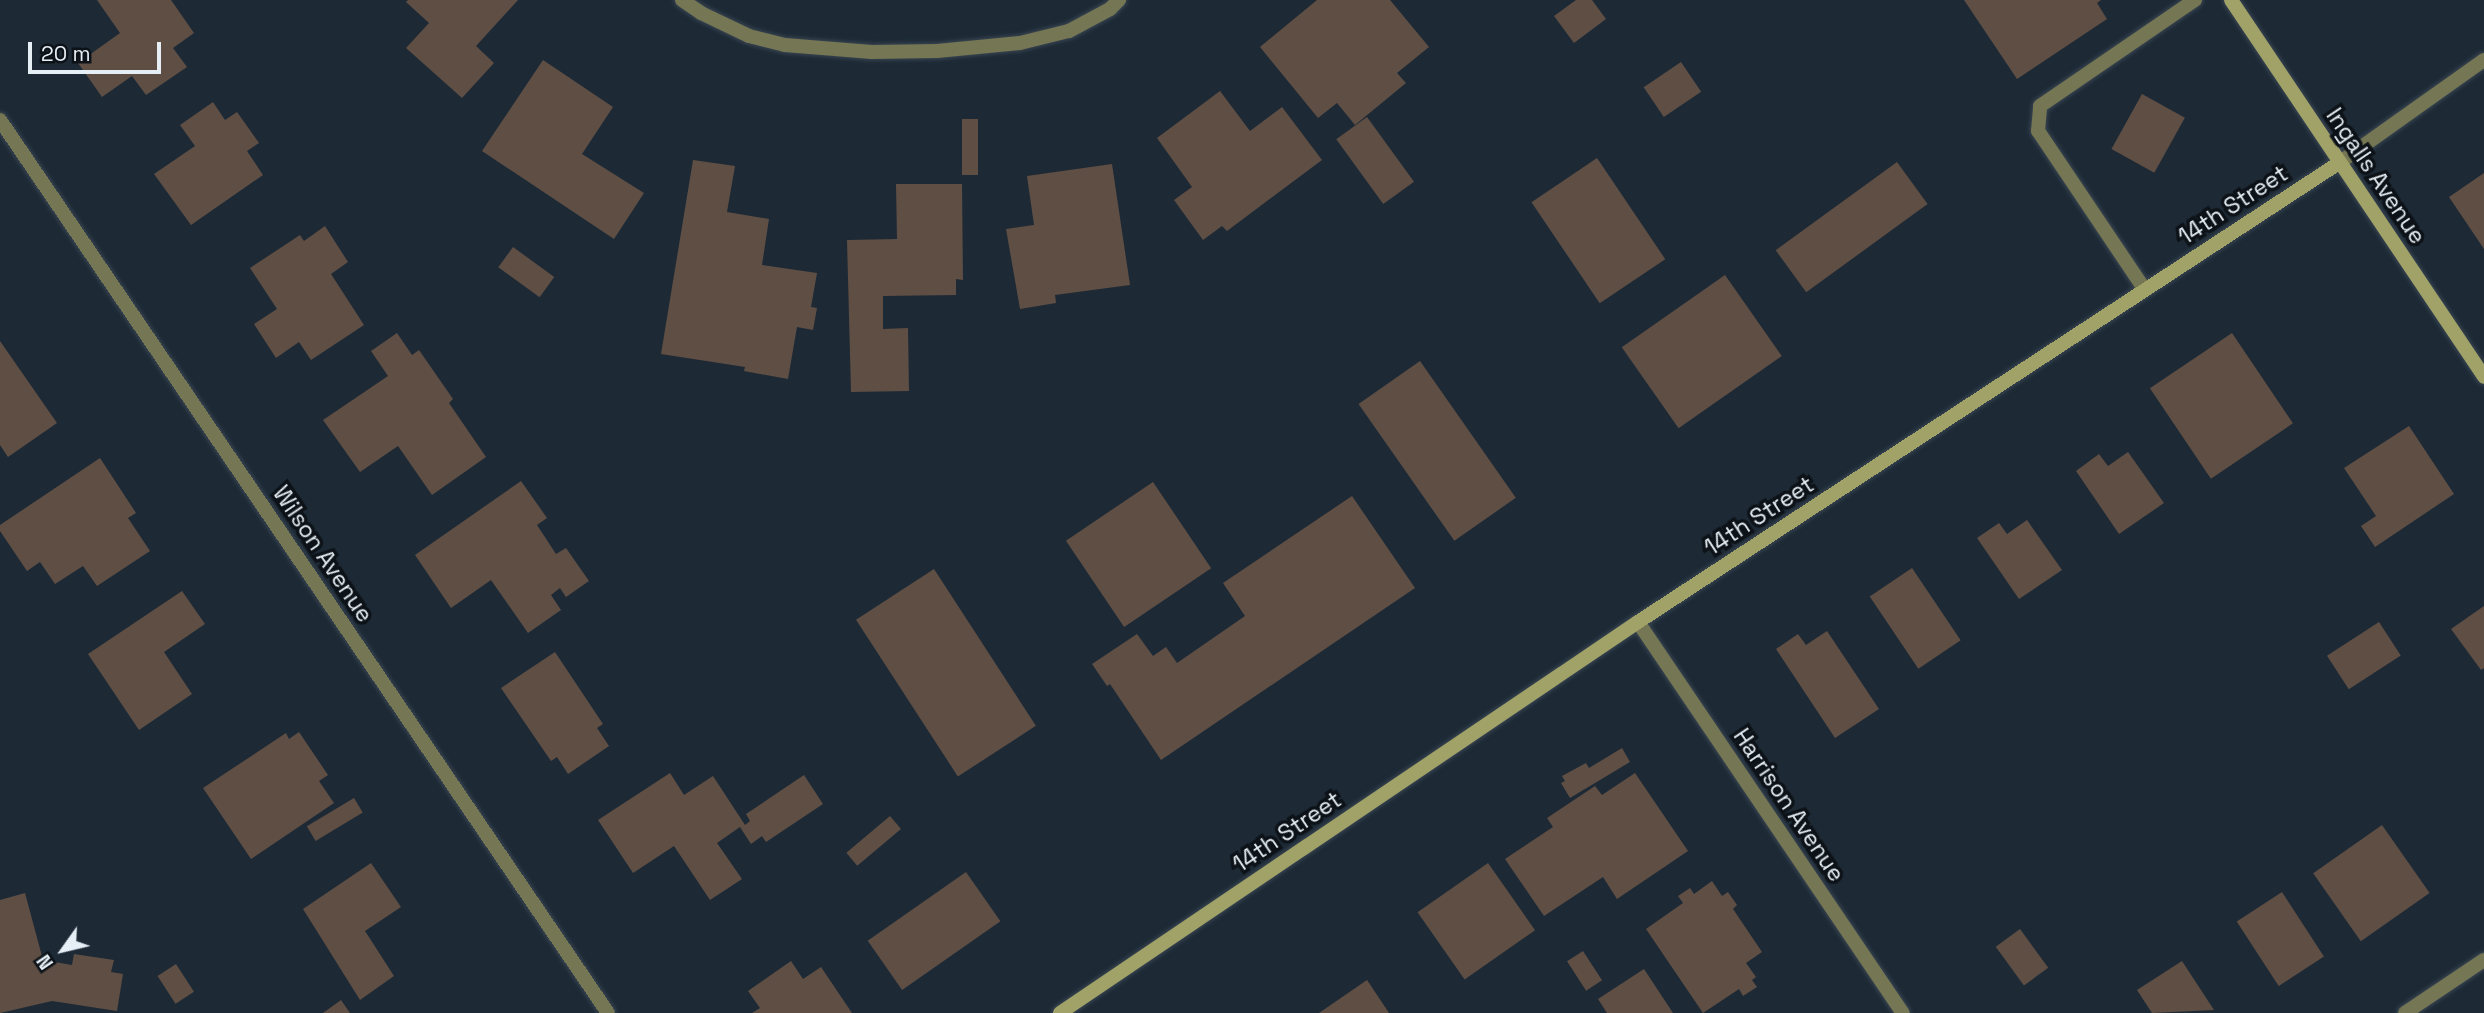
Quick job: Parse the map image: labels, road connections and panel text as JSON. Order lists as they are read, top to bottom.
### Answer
{
  "streets": {
    "street": [
      "Ingalls Avenue",
      "14th Street",
      "Wilson Avenue",
      "Harrison Avenue"
    ]
  },
  "crossings": [
    ["Ingalls Avenue", "14th Street"],
    ["14th Street", "Harrison Avenue"]
  ],
  "scale_bar": "20 m",
  "north": "bottom left"
}
